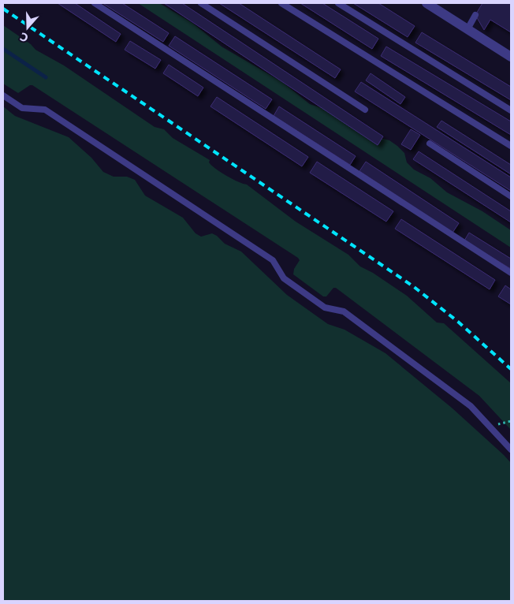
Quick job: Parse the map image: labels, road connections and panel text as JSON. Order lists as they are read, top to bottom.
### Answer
{
  "north": "bottom"
}
